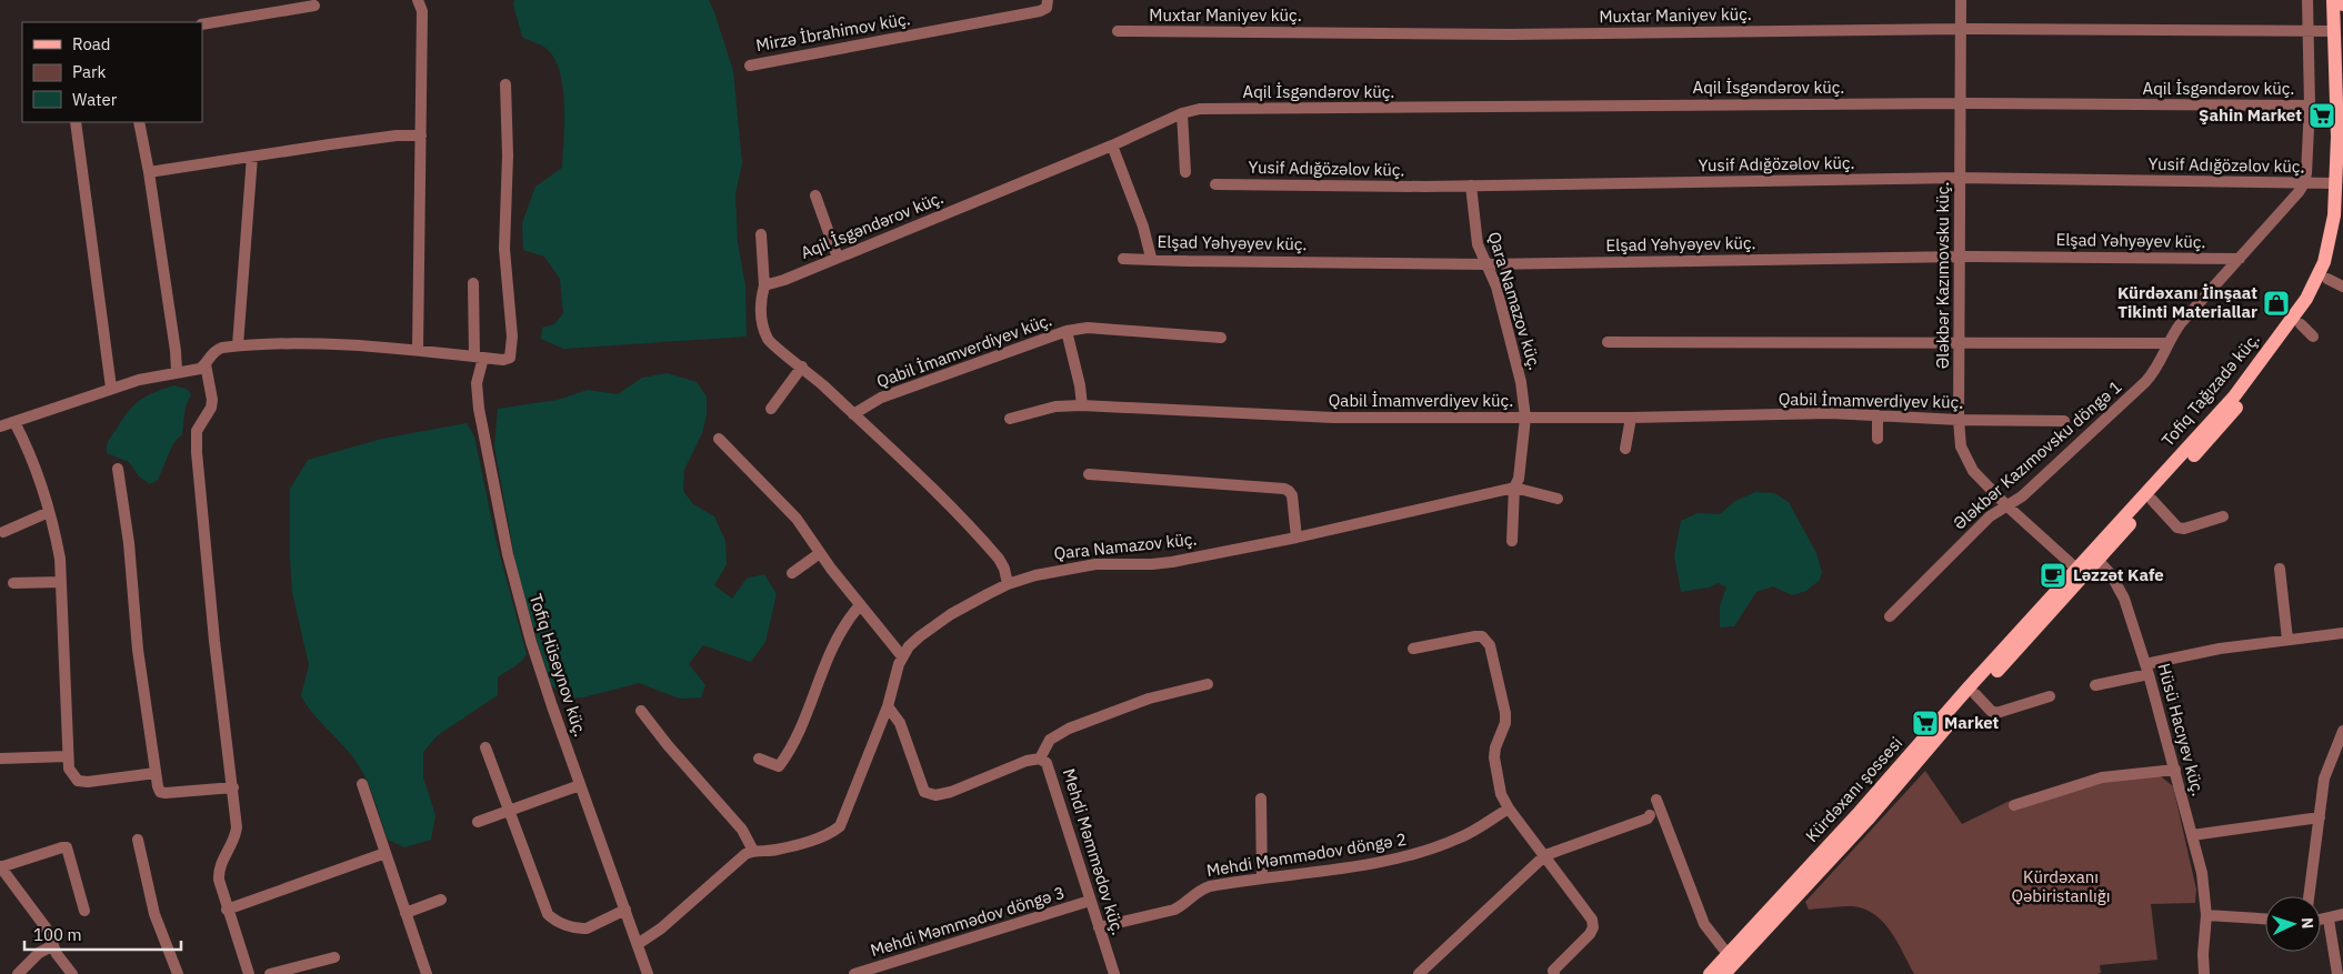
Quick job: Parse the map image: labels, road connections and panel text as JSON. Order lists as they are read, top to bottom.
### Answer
{
  "streets": {
    "main road": ["Tofiq Tağızadə küç.", "Kürdəxanı şossesi"],
    "street": [
      "Muxtar Maniyev küç.",
      "Mirzə İbrahimov küç.",
      "Aqil İsgəndərov küç.",
      "Yusif Adığözəlov küç.",
      "Elşad Yəhyəyev küç.",
      "Ələkbər Kazımovsku küç.",
      "Qara Namazov küç.",
      "Qabil İmamverdiyev küç.",
      "Ələkbər Kazımovsku döngə 1",
      "Tofiq Hüseynov küç.",
      "Hüsü Hacıyev küç.",
      "Mehdi Məmmədov küç.",
      "Mehdi Məmmədov döngə 2",
      "Mehdi Məmmədov döngə 3"
    ]
  },
  "crossings": [
    ["Muxtar Maniyev küç.", "Ələkbər Kazımovsku küç."],
    ["Muxtar Maniyev küç.", "Tofiq Tağızadə küç."],
    ["Aqil İsgəndərov küç.", "Ələkbər Kazımovsku küç."],
    ["Yusif Adığözəlov küç.", "Ələkbər Kazımovsku küç."],
    ["Yusif Adığözəlov küç.", "Qara Namazov küç."],
    ["Yusif Adığözəlov küç.", "Tofiq Tağızadə küç."],
    ["Yusif Adığözəlov küç.", "Ələkbər Kazımovsku döngə 1"],
    ["Elşad Yəhyəyev küç.", "Ələkbər Kazımovsku küç."],
    ["Elşad Yəhyəyev küç.", "Qara Namazov küç."],
    ["Elşad Yəhyəyev küç.", "Ələkbər Kazımovsku döngə 1"],
    ["Ələkbər Kazımovsku küç.", "Qabil İmamverdiyev küç."],
    ["Ələkbər Kazımovsku küç.", "Ələkbər Kazımovsku döngə 1"],
    ["Ələkbər Kazımovsku küç.", "Kürdəxanı şossesi"],
    ["Qara Namazov küç.", "Qabil İmamverdiyev küç."],
    ["Qara Namazov küç.", "Tofiq Hüseynov küç."],
    ["Qara Namazov küç.", "Mehdi Məmmədov küç."],
    ["Tofiq Tağızadə küç.", "Hüsü Hacıyev küç."],
    ["Tofiq Tağızadə küç.", "Kürdəxanı şossesi"],
    ["Hüsü Hacıyev küç.", "Kürdəxanı şossesi"],
    ["Mehdi Məmmədov küç.", "Mehdi Məmmədov döngə 2"],
    ["Mehdi Məmmədov küç.", "Mehdi Məmmədov döngə 3"]
  ],
  "parks": ["Kürdəxanı Qəbiristanlığı"],
  "places": {
    "supermarket": ["Şahin Market", "Market"],
    "shop": ["Kürdəxanı İinşaat Tikinti Materiallar"],
    "cafe": ["Ləzzət Kafe"]
  },
  "legend": ["Road", "Park", "Water"],
  "scale_bar": "100 m",
  "north": "right"
}
